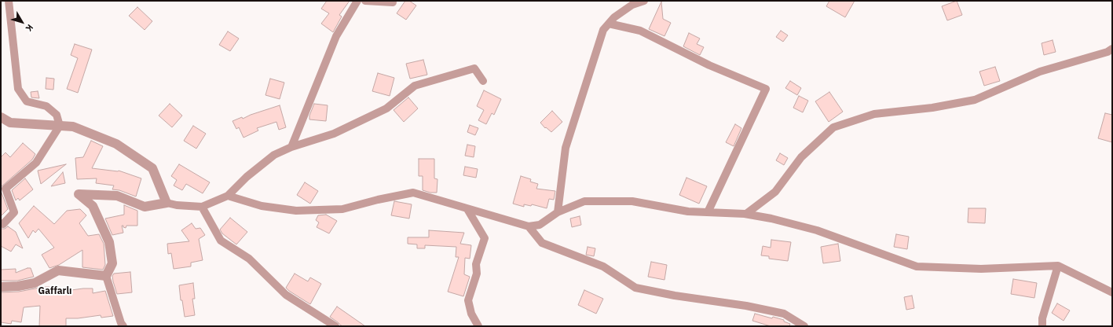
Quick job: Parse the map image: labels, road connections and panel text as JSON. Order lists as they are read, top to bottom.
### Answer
{
  "districts": ["Gaffarlı"],
  "north": "bottom right"
}
